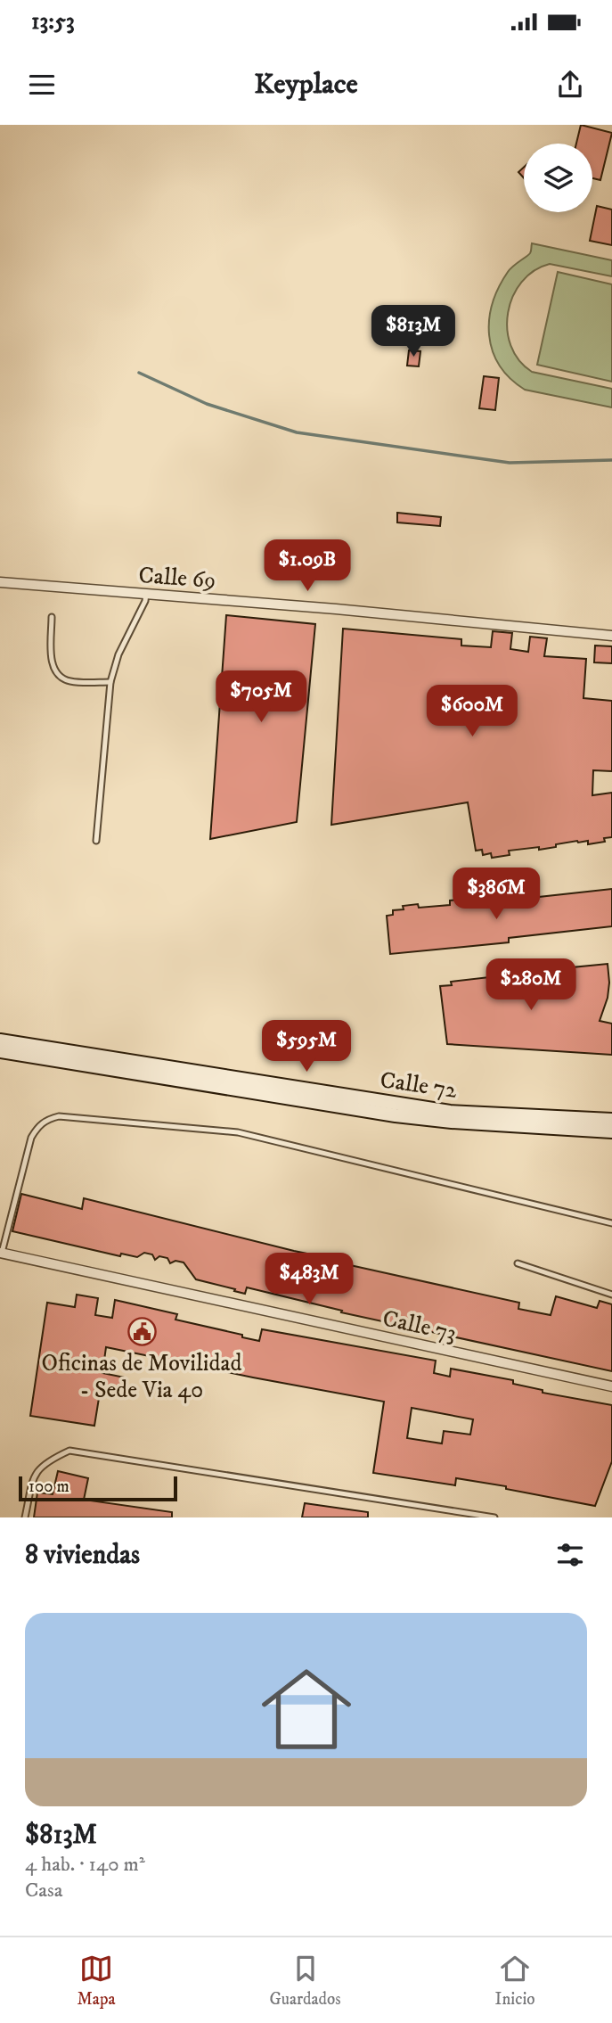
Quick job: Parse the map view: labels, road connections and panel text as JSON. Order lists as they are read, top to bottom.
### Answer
{
  "streets": {
    "main road": ["Calle 72"],
    "street": ["Calle 69", "Calle 73"]
  },
  "places": {
    "public building": ["Oficinas de Movilidad - Sede Via 40"]
  },
  "scale_bar": "100 m",
  "page": {
    "status": "13:53",
    "header": "Keyplace",
    "price": [
      "$813M",
      "$1.09B",
      "$705M",
      "$600M",
      "$386M",
      "$280M",
      "$595M",
      "$483M"
    ],
    "scale": "100 m",
    "heading": "8 viviendas",
    "list": [
      {
        "name": "$813M",
        "note": "4 hab. · 140 m² · Casa"
      }
    ],
    "tabs": ["Mapa", "Guardados", "Inicio"]
  }
}
